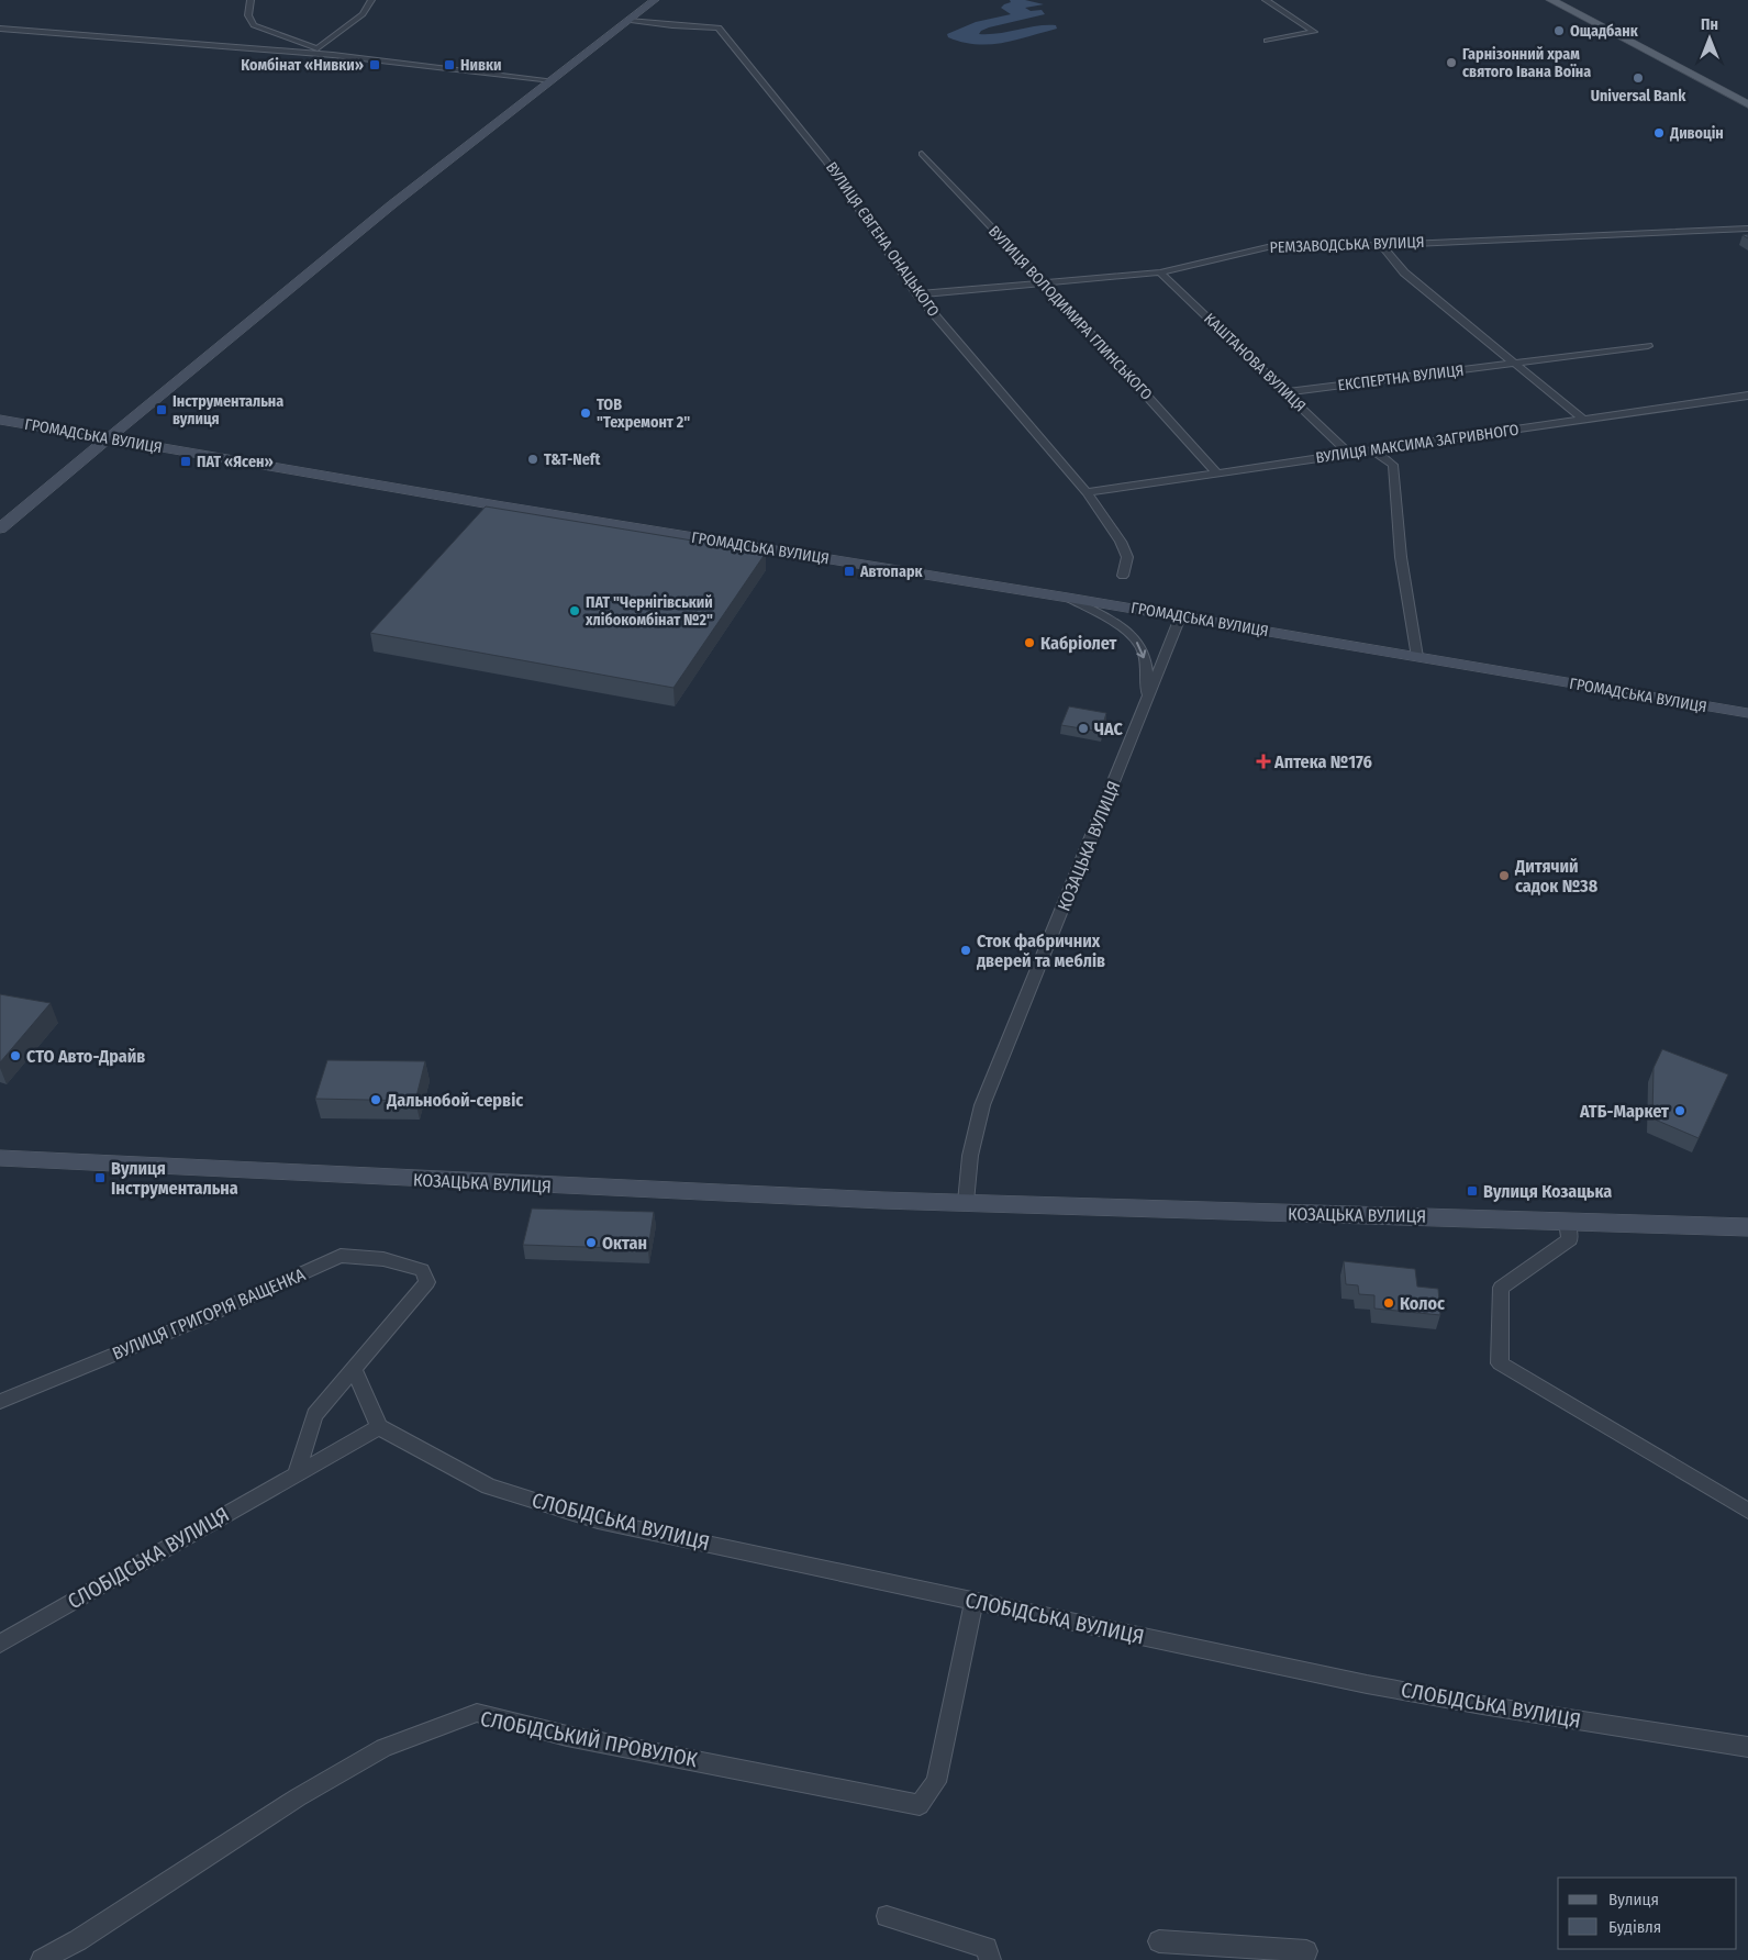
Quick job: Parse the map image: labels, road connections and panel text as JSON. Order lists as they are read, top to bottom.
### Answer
{
  "streets": {
    "street": [
      "ВУЛИЦЯ ЄВГЕНА ОНАЦЬКОГО",
      "РЕМЗАВОДСЬКА ВУЛИЦЯ",
      "ВУЛИЦЯ ВОЛОДИМИРА ГЛИНСЬКОГО",
      "КАШТАНОВА ВУЛИЦЯ",
      "ЕКСПЕРТНА ВУЛИЦЯ",
      "ГРОМАДСЬКА ВУЛИЦЯ",
      "ВУЛИЦЯ МАКСИМА ЗАГРИВНОГО",
      "КОЗАЦЬКА ВУЛИЦЯ",
      "ВУЛИЦЯ ГРИГОРІЯ ВАЩЕНКА",
      "СЛОБІДСЬКА ВУЛИЦЯ",
      "СЛОБІДСЬКИЙ ПРОВУЛОК"
    ]
  },
  "crossings": [
    ["ВУЛИЦЯ ЄВГЕНА ОНАЦЬКОГО", "РЕМЗАВОДСЬКА ВУЛИЦЯ"],
    ["ВУЛИЦЯ ЄВГЕНА ОНАЦЬКОГО", "ВУЛИЦЯ МАКСИМА ЗАГРИВНОГО"],
    ["РЕМЗАВОДСЬКА ВУЛИЦЯ", "ВУЛИЦЯ ВОЛОДИМИРА ГЛИНСЬКОГО"],
    ["РЕМЗАВОДСЬКА ВУЛИЦЯ", "КАШТАНОВА ВУЛИЦЯ"],
    ["ВУЛИЦЯ ВОЛОДИМИРА ГЛИНСЬКОГО", "ВУЛИЦЯ МАКСИМА ЗАГРИВНОГО"],
    ["КАШТАНОВА ВУЛИЦЯ", "ЕКСПЕРТНА ВУЛИЦЯ"],
    ["КАШТАНОВА ВУЛИЦЯ", "ВУЛИЦЯ МАКСИМА ЗАГРИВНОГО"],
    ["ГРОМАДСЬКА ВУЛИЦЯ", "КОЗАЦЬКА ВУЛИЦЯ"],
    ["СЛОБІДСЬКА ВУЛИЦЯ", "СЛОБІДСЬКИЙ ПРОВУЛОК"]
  ],
  "places": {
    "other": [
      "Ощадбанк",
      "Гарнізонний храм святого Івана Воїна",
      "Universal Bank",
      "Дивоцін",
      "ТОВ \"Техремонт 2\"",
      "T&T-Neft",
      "ПАТ \"Чернігівський хлібокомбінат №2\"",
      "Кабріолет",
      "ЧАС",
      "Дитячий садок №38",
      "Сток фабричних дверей та меблів",
      "СТО Авто-Драйв",
      "Дальнобой-сервіс",
      "АТБ-Маркет",
      "Октан",
      "Колос"
    ],
    "transit": [
      "Комбінат «Нивки»",
      "Нивки",
      "Інструментальна вулиця",
      "ПАТ «Ясен»",
      "Автопарк",
      "Вулиця Інструментальна",
      "Вулиця Козацька"
    ],
    "health": ["Аптека №176"]
  },
  "legend": ["Вулиця", "Будівля"],
  "north": "top"
}
